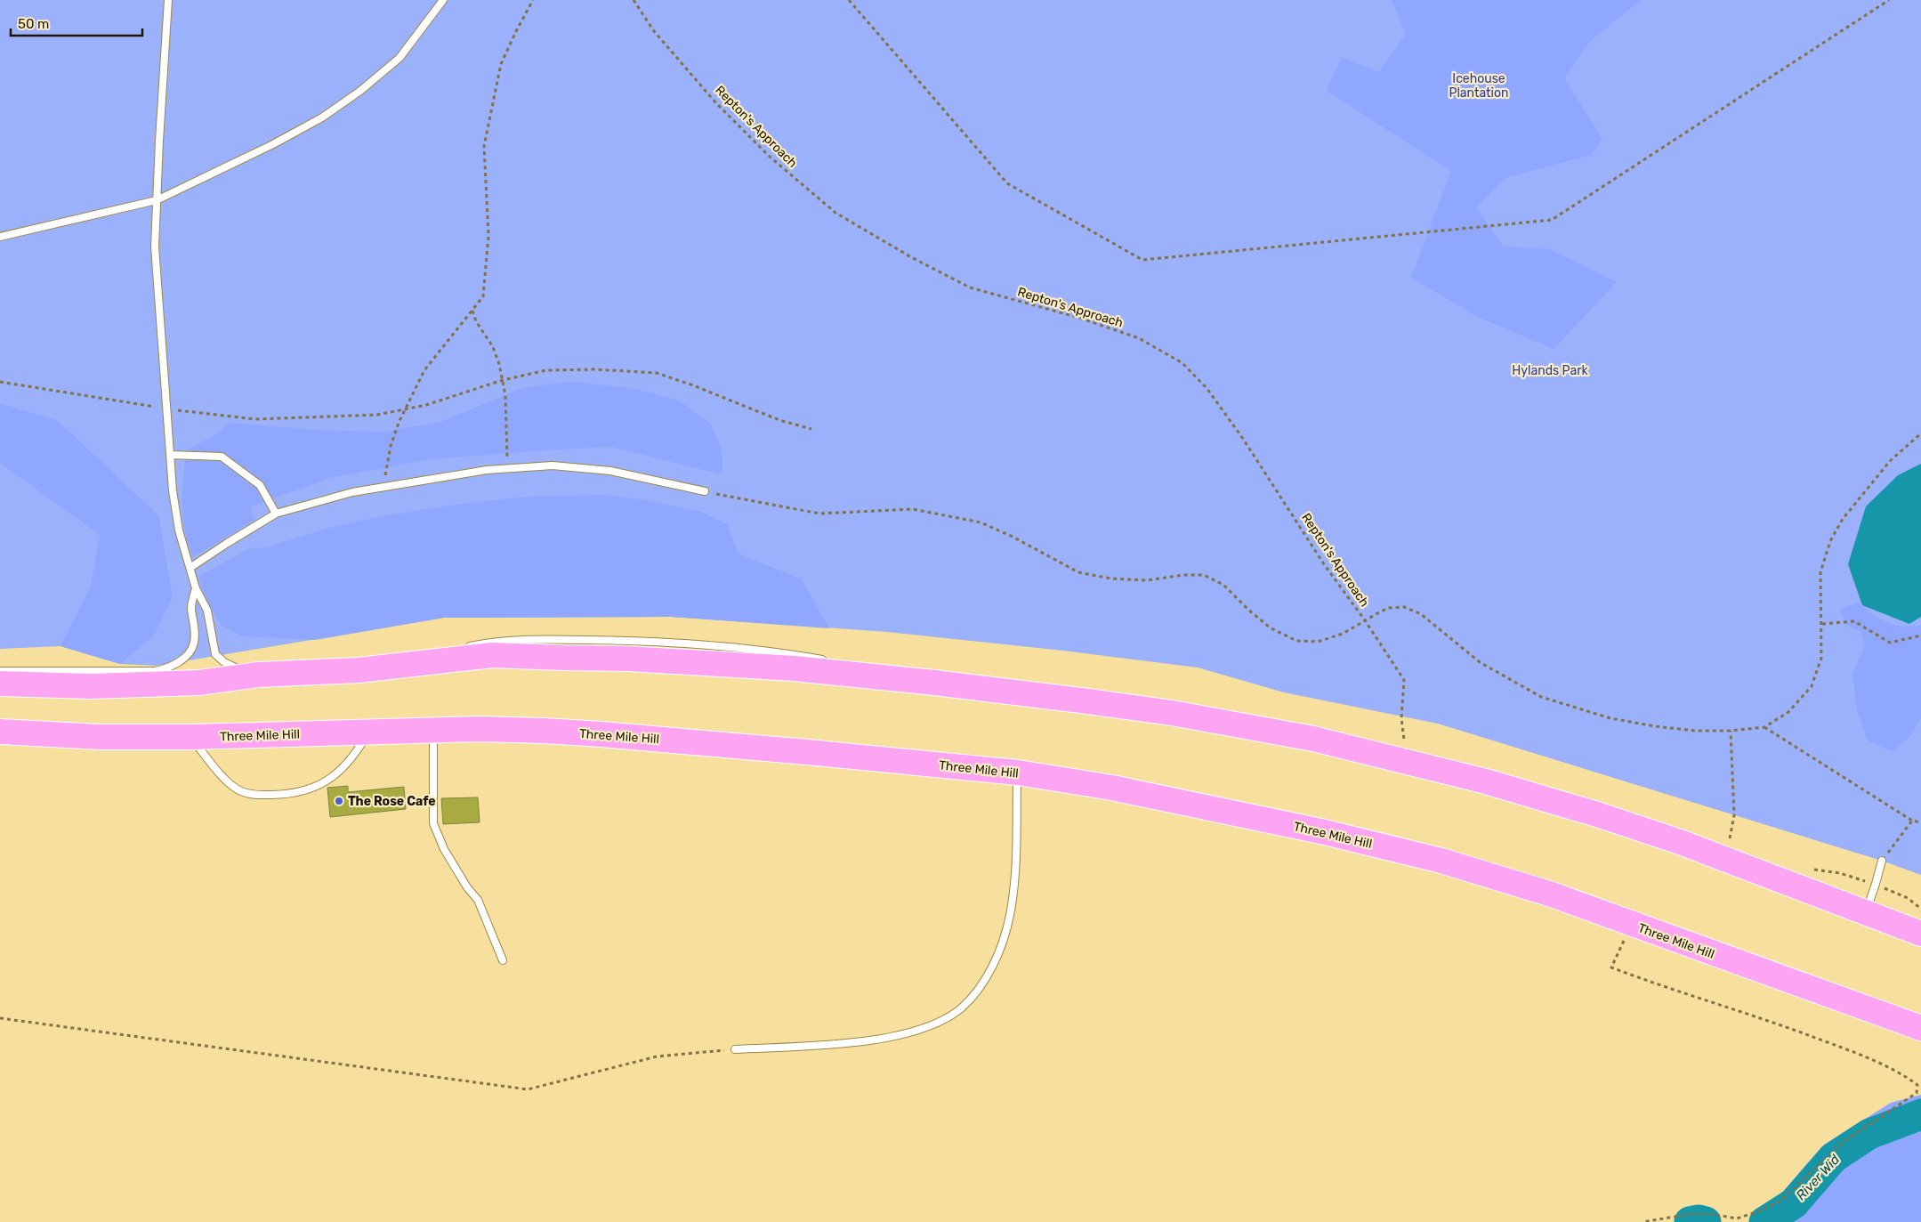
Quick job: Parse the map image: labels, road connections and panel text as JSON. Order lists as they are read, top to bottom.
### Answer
{
  "streets": {
    "highway": ["Three Mile Hill"],
    "path": ["Repton's Approach"]
  },
  "water": ["River Wid"],
  "parks": ["Icehouse Plantation", "Hylands Park"],
  "places": ["The Rose Cafe"],
  "scale_bar": "50 m"
}
